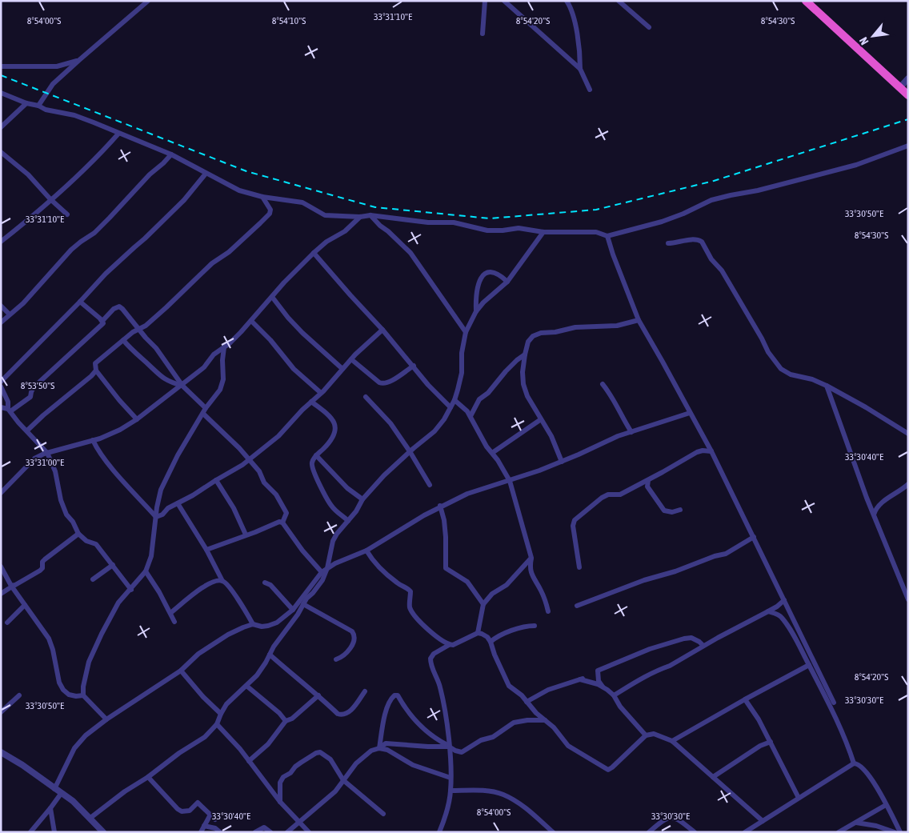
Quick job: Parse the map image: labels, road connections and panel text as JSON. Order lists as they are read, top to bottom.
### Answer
{
  "north": "bottom left",
  "coordinates": [
    "33°31'10\"E",
    "8°54'00\"S",
    "8°54'10\"S",
    "8°54'20\"S",
    "8°54'30\"S",
    "33°30'50\"E",
    "8°53'50\"S",
    "33°30'40\"E",
    "33°31'00\"E",
    "33°30'30\"E"
  ]
}
